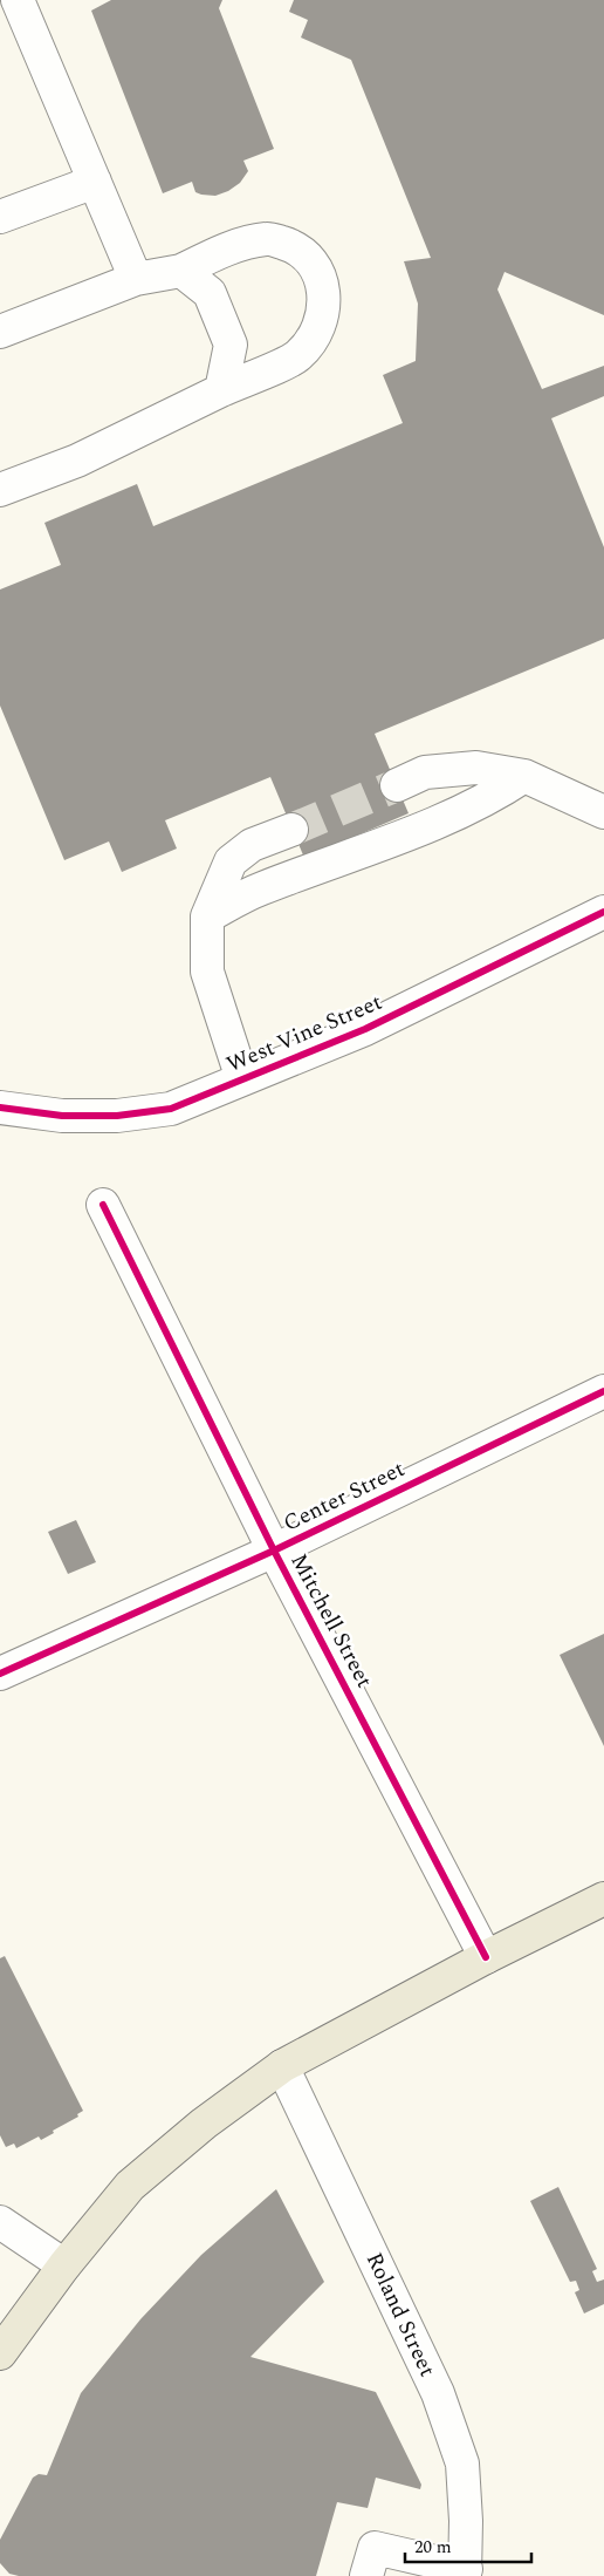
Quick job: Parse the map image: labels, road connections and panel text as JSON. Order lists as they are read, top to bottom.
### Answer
{
  "streets": {
    "street": [
      "West Vine Street",
      "Center Street",
      "Mitchell Street",
      "Roland Street"
    ]
  },
  "crossings": [
    ["Center Street", "Mitchell Street"]
  ],
  "scale_bar": "20 m"
}
